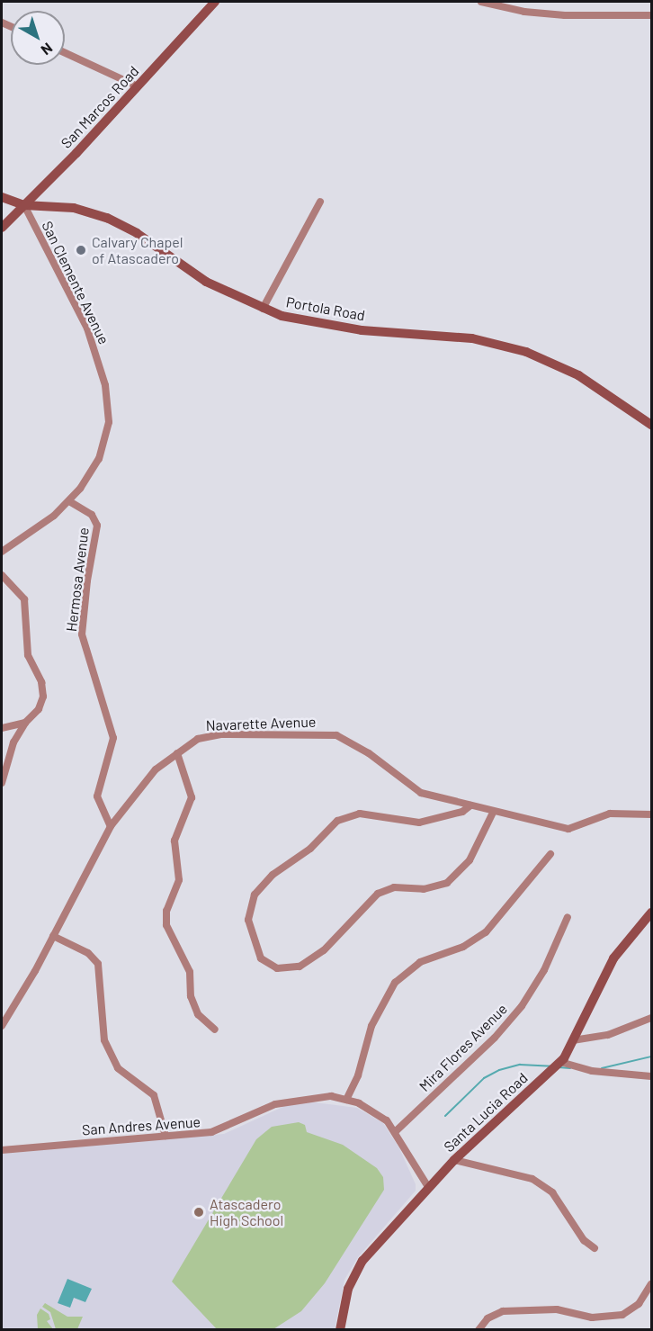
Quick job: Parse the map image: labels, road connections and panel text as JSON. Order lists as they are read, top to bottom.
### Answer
{
  "streets": {
    "street": [
      "San Marcos Road",
      "San Clemente Avenue",
      "Portola Road",
      "Hermosa Avenue",
      "Navarette Avenue",
      "Mira Flores Avenue",
      "Santa Lucia Road",
      "San Andres Avenue"
    ]
  },
  "crossings": [
    ["San Marcos Road", "San Clemente Avenue"],
    ["San Marcos Road", "Portola Road"],
    ["San Clemente Avenue", "Portola Road"],
    ["San Clemente Avenue", "Hermosa Avenue"],
    ["Hermosa Avenue", "Navarette Avenue"],
    ["Mira Flores Avenue", "San Andres Avenue"],
    ["Santa Lucia Road", "San Andres Avenue"]
  ],
  "places": ["Calvary Chapel of Atascadero", "Atascadero High School"],
  "north": "bottom right"
}
